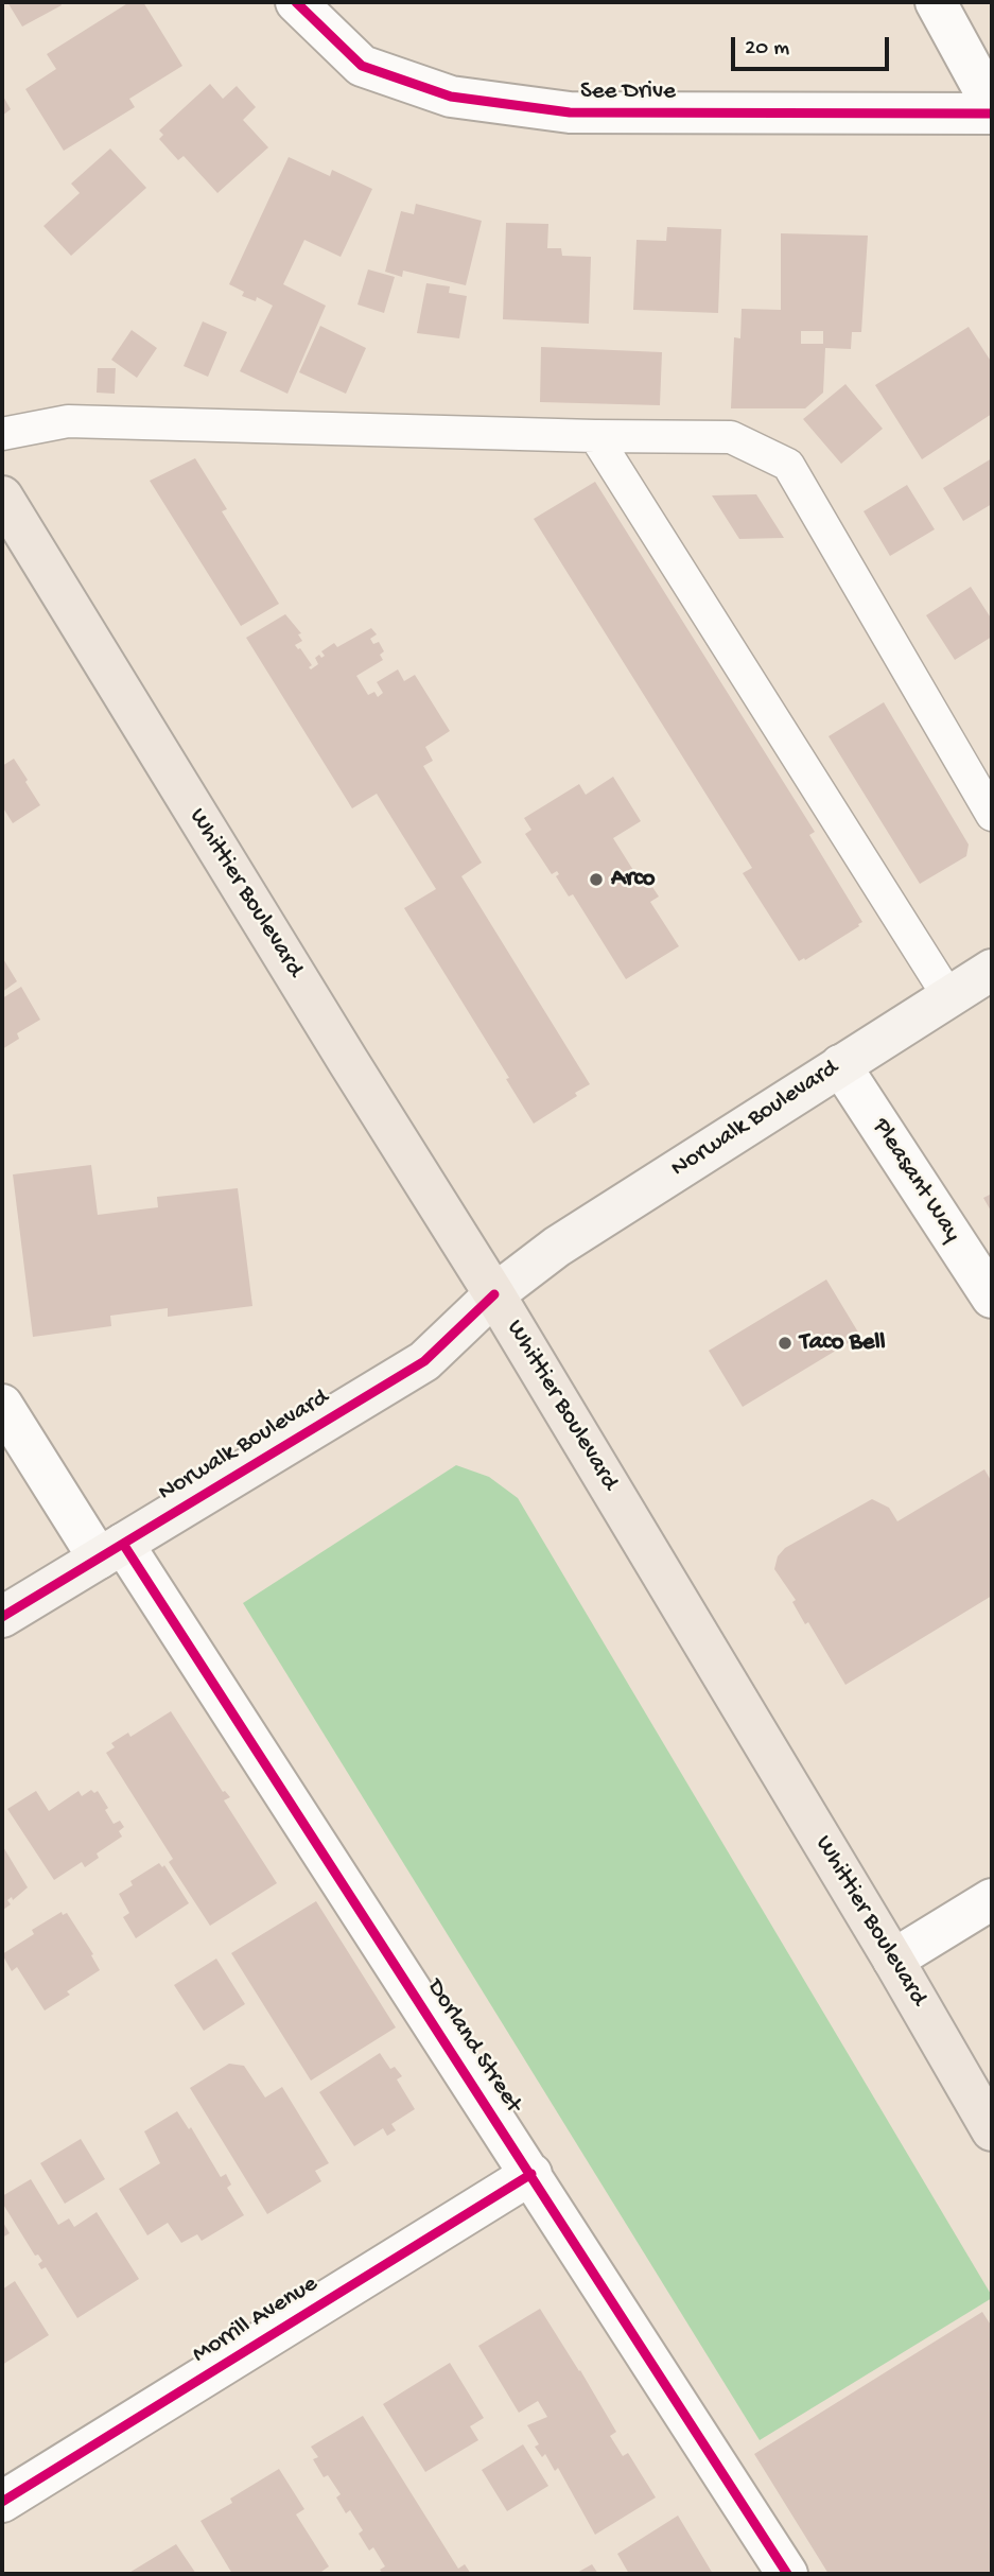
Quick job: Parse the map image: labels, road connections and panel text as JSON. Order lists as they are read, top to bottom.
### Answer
{
  "streets": {
    "main road": ["Whittier Boulevard", "Norwalk Boulevard"],
    "street": [
      "See Drive",
      "Pleasant Way",
      "Dorland Street",
      "Morrill Avenue"
    ]
  },
  "crossings": [
    ["Whittier Boulevard", "Norwalk Boulevard"],
    ["Norwalk Boulevard", "Pleasant Way"],
    ["Norwalk Boulevard", "Dorland Street"],
    ["Dorland Street", "Morrill Avenue"]
  ],
  "places": ["Arco", "Taco Bell"],
  "scale_bar": "20 m"
}
